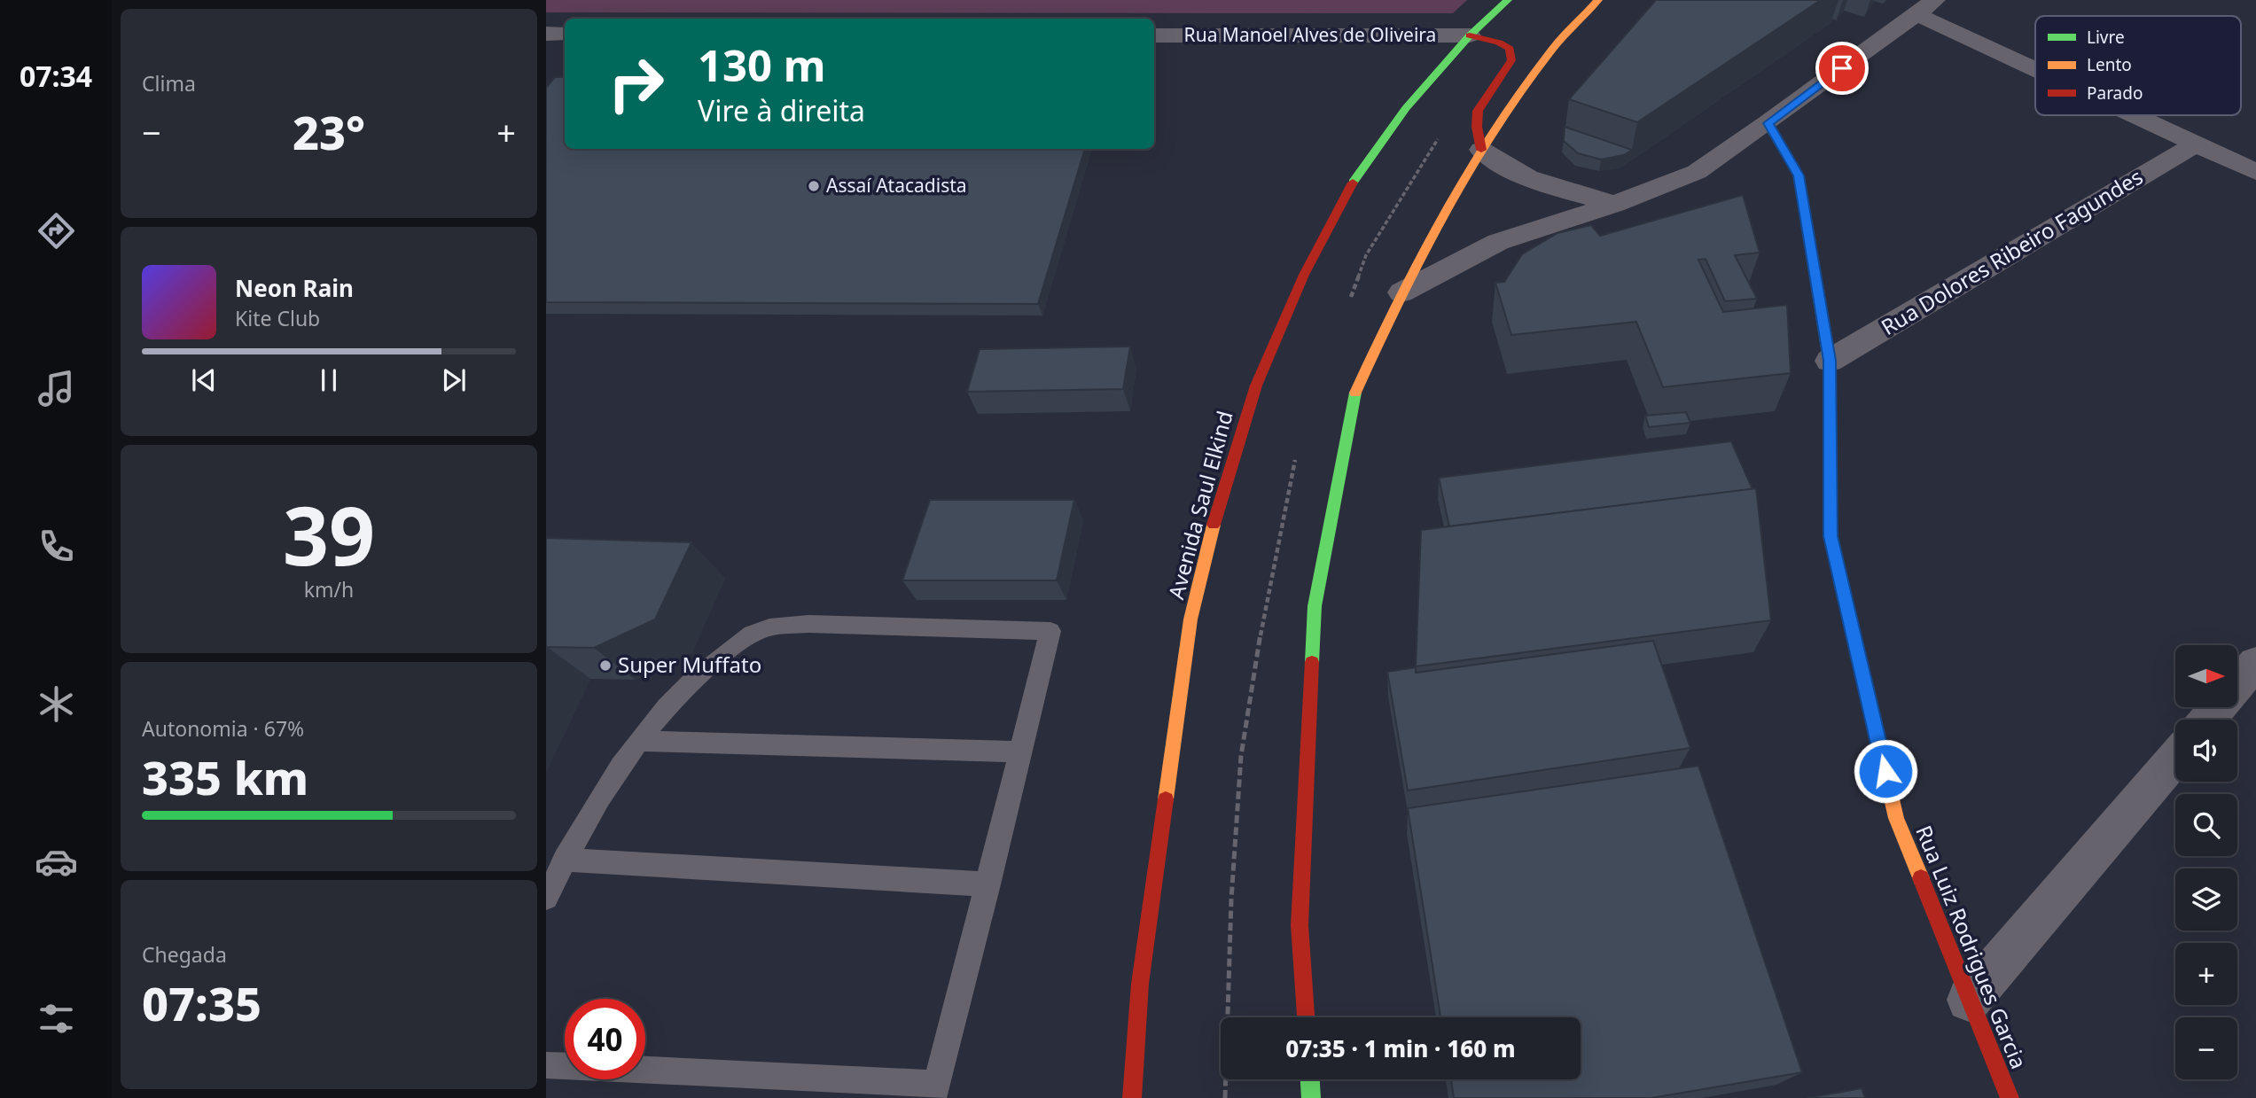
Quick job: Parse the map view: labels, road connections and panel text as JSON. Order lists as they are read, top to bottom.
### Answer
{
  "streets": {
    "main road": ["Avenida Saul Elkind", "Rua Luiz Rodrigues Garcia"],
    "street": ["Rua Manoel Alves de Oliveira", "Rua Dolores Ribeiro Fagundes"]
  },
  "crossings": [
    ["Rua Manoel Alves de Oliveira", "Avenida Saul Elkind"],
    ["Rua Dolores Ribeiro Fagundes", "Rua Luiz Rodrigues Garcia"]
  ],
  "places": ["Assaí Atacadista", "Super Muffato"],
  "legend": ["Livre", "Lento", "Parado"],
  "north": "right",
  "page": {
    "tabs": "07:34",
    "tile": [
      "Clima",
      ["39", "km/h"],
      ["Autonomia · 67%", "335 km"],
      ["Chegada", "07:35"]
    ],
    "turn": ["130 m", "Vire à direita"],
    "heat": ["−", "23°", "+"],
    "song": ["Neon Rain", "Kite Club"],
    "map_buttons": ["+", "−"],
    "limit": "40",
    "trip": "07:35 · 1 min · 160 m"
  }
}
